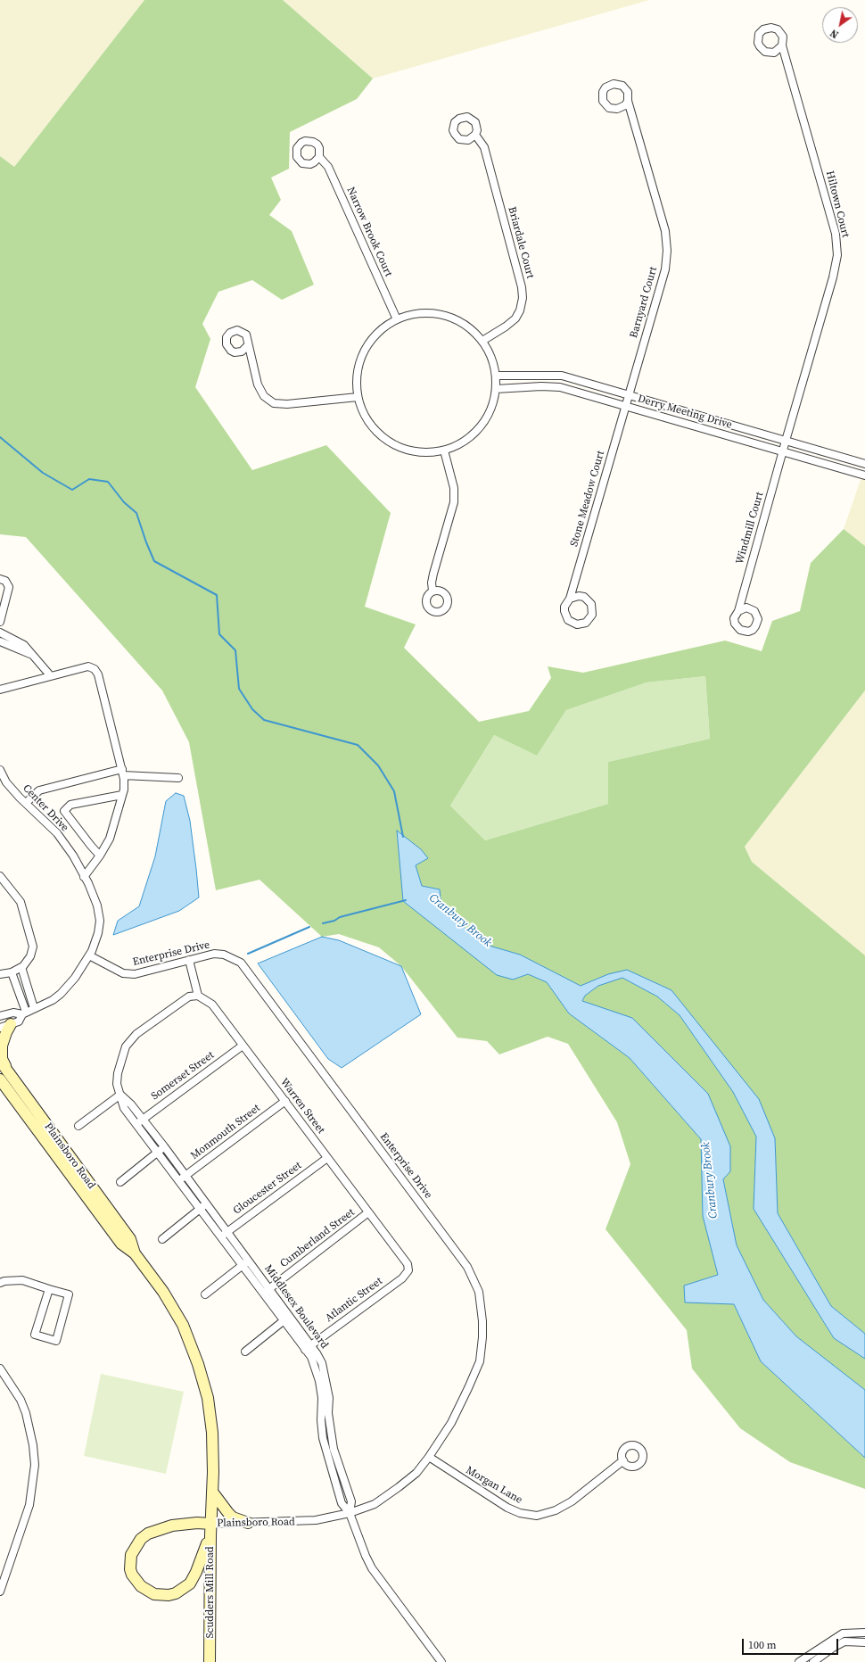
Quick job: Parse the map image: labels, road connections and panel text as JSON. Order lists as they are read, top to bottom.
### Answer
{
  "streets": {
    "street": [
      "Hiltown Court",
      "Narrow Brook Court",
      "Briardale Court",
      "Barnyard Court",
      "Derry Meeting Drive",
      "Stone Meadow Court",
      "Windmill Court",
      "Center Drive",
      "Enterprise Drive",
      "Somerset Street",
      "Warren Street",
      "Monmouth Street",
      "Plainsboro Road",
      "Gloucester Street",
      "Cumberland Street",
      "Atlantic Street",
      "Middlesex Boulevard",
      "Morgan Lane",
      "Scudders Mill Road"
    ]
  },
  "crossings": [
    ["Hiltown Court", "Derry Meeting Drive"],
    ["Hiltown Court", "Windmill Court"],
    ["Barnyard Court", "Derry Meeting Drive"],
    ["Barnyard Court", "Stone Meadow Court"],
    ["Derry Meeting Drive", "Stone Meadow Court"],
    ["Derry Meeting Drive", "Windmill Court"],
    ["Center Drive", "Enterprise Drive"],
    ["Enterprise Drive", "Plainsboro Road"],
    ["Enterprise Drive", "Middlesex Boulevard"],
    ["Enterprise Drive", "Morgan Lane"],
    ["Somerset Street", "Warren Street"],
    ["Somerset Street", "Middlesex Boulevard"],
    ["Warren Street", "Monmouth Street"],
    ["Warren Street", "Gloucester Street"],
    ["Warren Street", "Cumberland Street"],
    ["Warren Street", "Atlantic Street"],
    ["Monmouth Street", "Middlesex Boulevard"],
    ["Plainsboro Road", "Middlesex Boulevard"],
    ["Plainsboro Road", "Scudders Mill Road"],
    ["Gloucester Street", "Middlesex Boulevard"],
    ["Cumberland Street", "Middlesex Boulevard"],
    ["Atlantic Street", "Middlesex Boulevard"]
  ],
  "water": ["Cranbury Brook"],
  "scale_bar": "100 m",
  "north": "bottom left"
}
